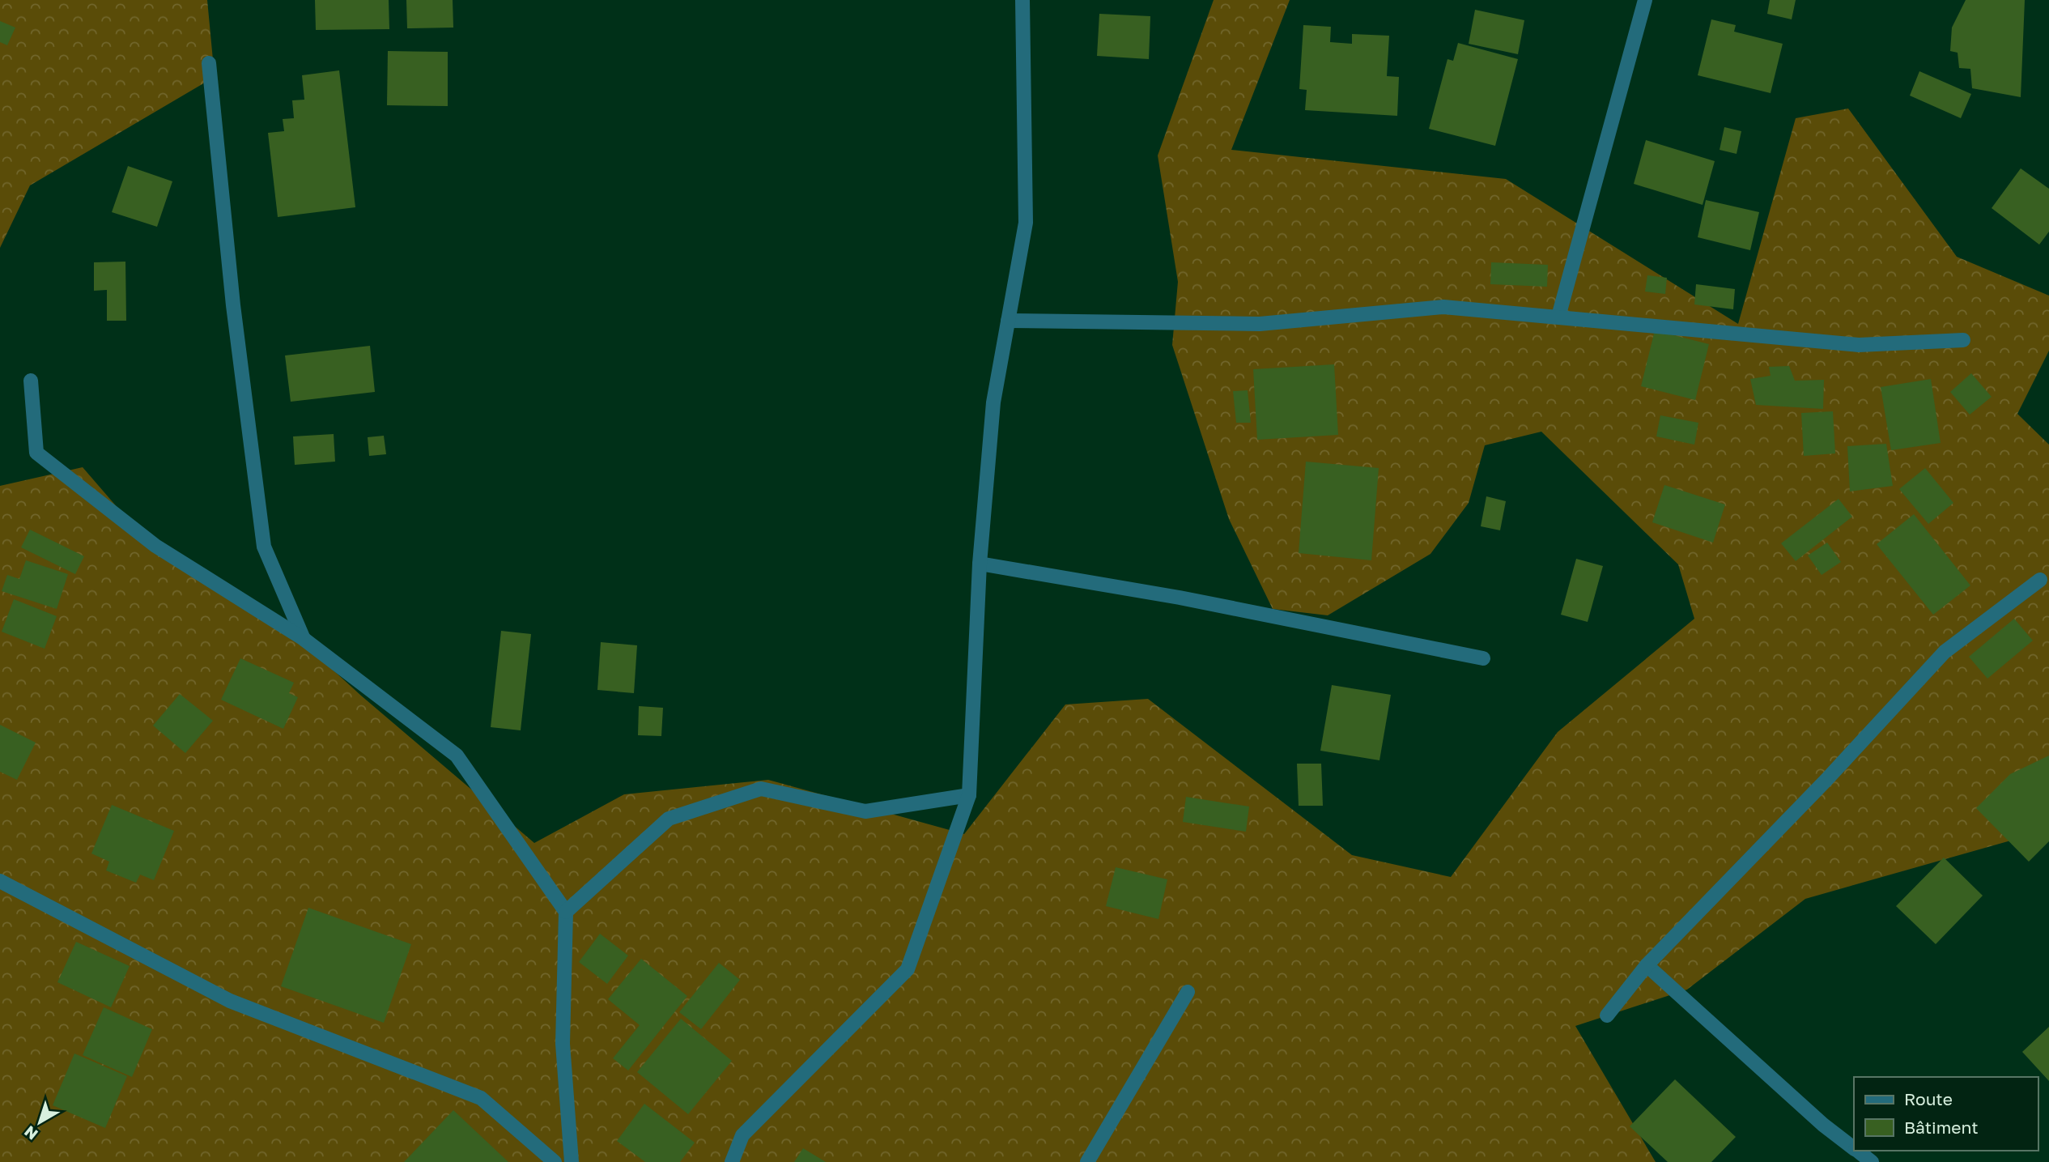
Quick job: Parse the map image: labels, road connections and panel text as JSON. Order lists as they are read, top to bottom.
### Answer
{
  "legend": ["Route", "Bâtiment"],
  "north": "bottom left"
}
